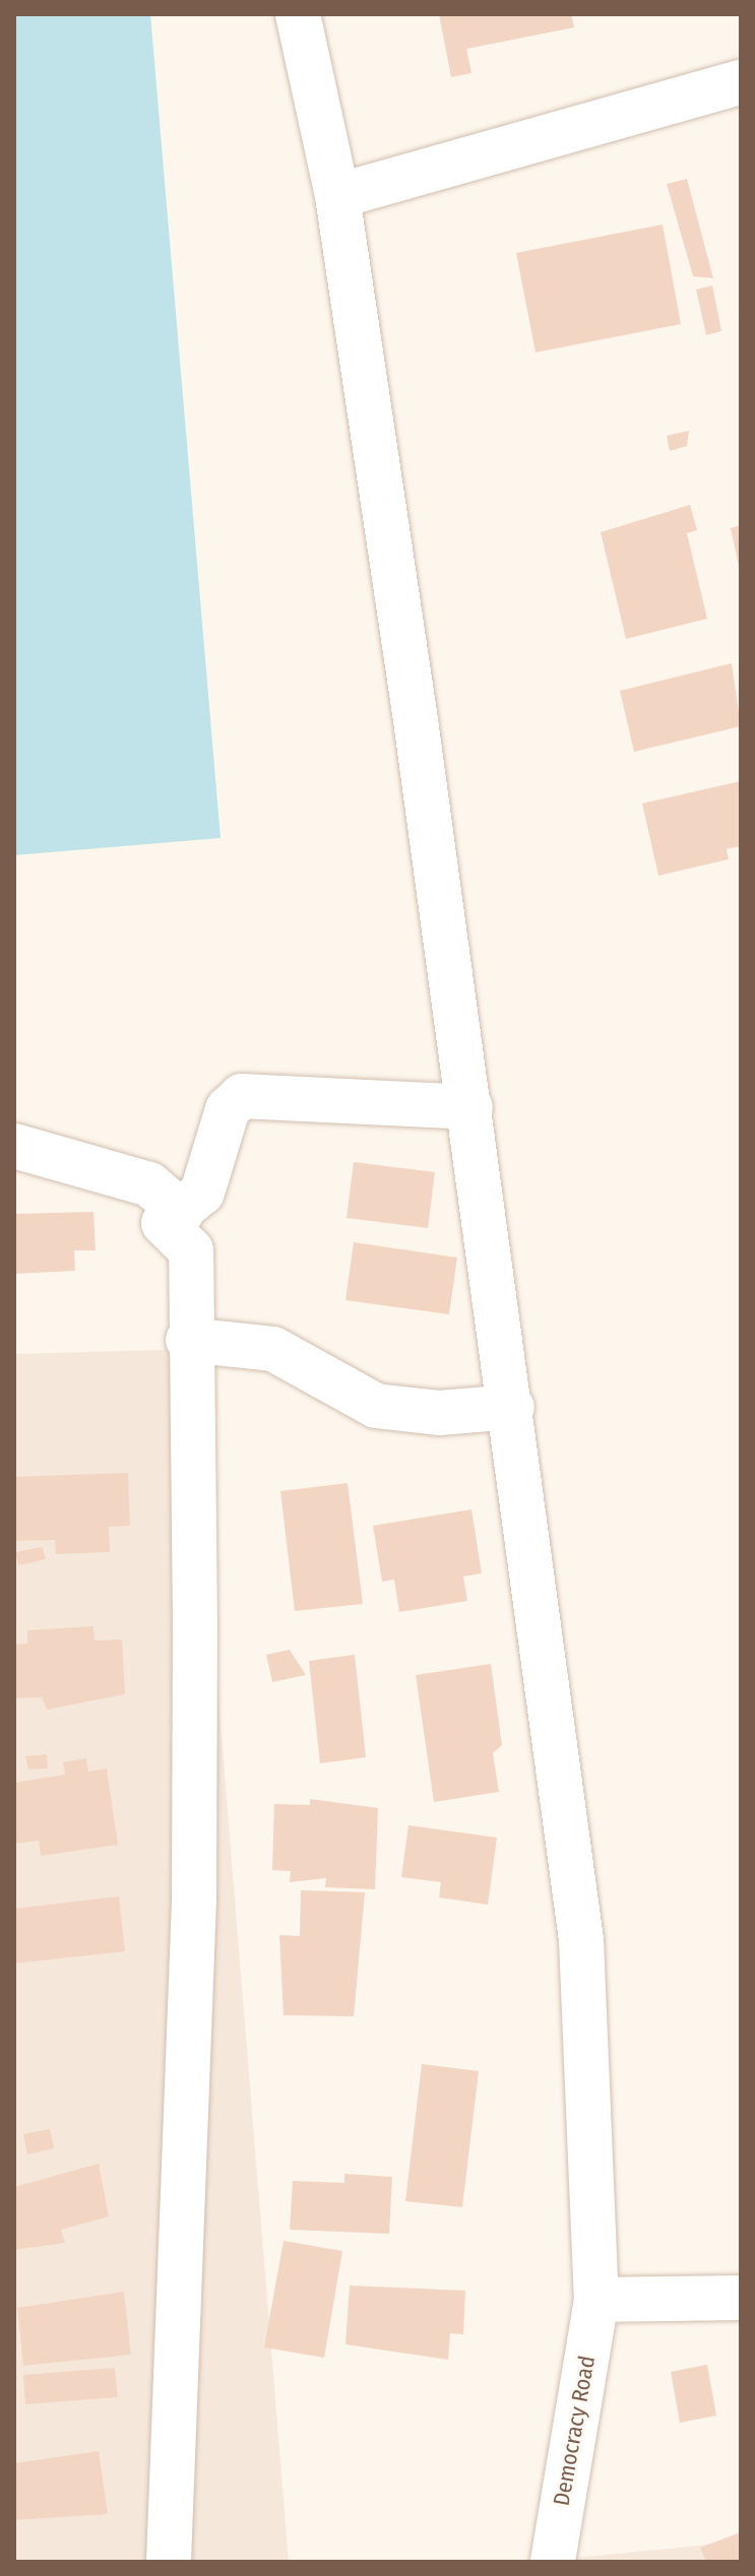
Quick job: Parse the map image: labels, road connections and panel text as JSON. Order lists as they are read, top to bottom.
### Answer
{
  "streets": {
    "street": ["Democracy Road"]
  }
}
